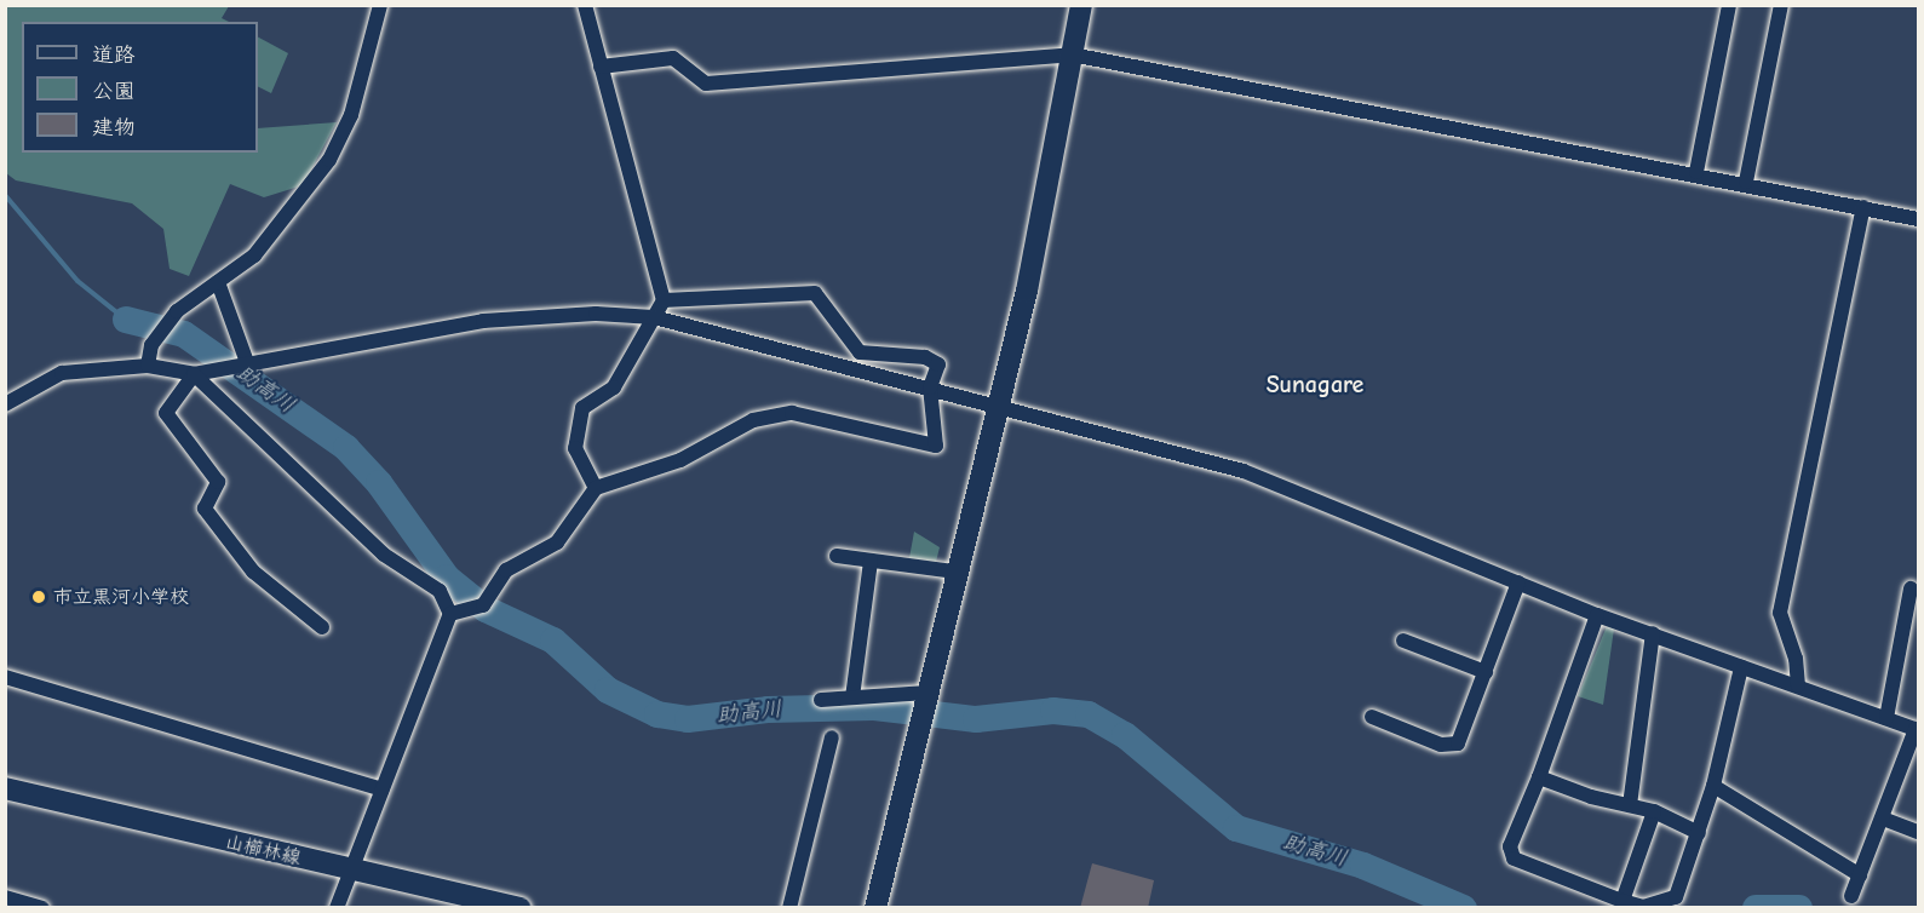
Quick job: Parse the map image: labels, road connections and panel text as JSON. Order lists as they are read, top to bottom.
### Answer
{
  "streets": {
    "street": ["山櫛林線"]
  },
  "districts": ["Sunagare"],
  "water": ["助高川"],
  "places": ["市立黒河小学校"],
  "legend": ["道路", "公園", "建物"]
}
